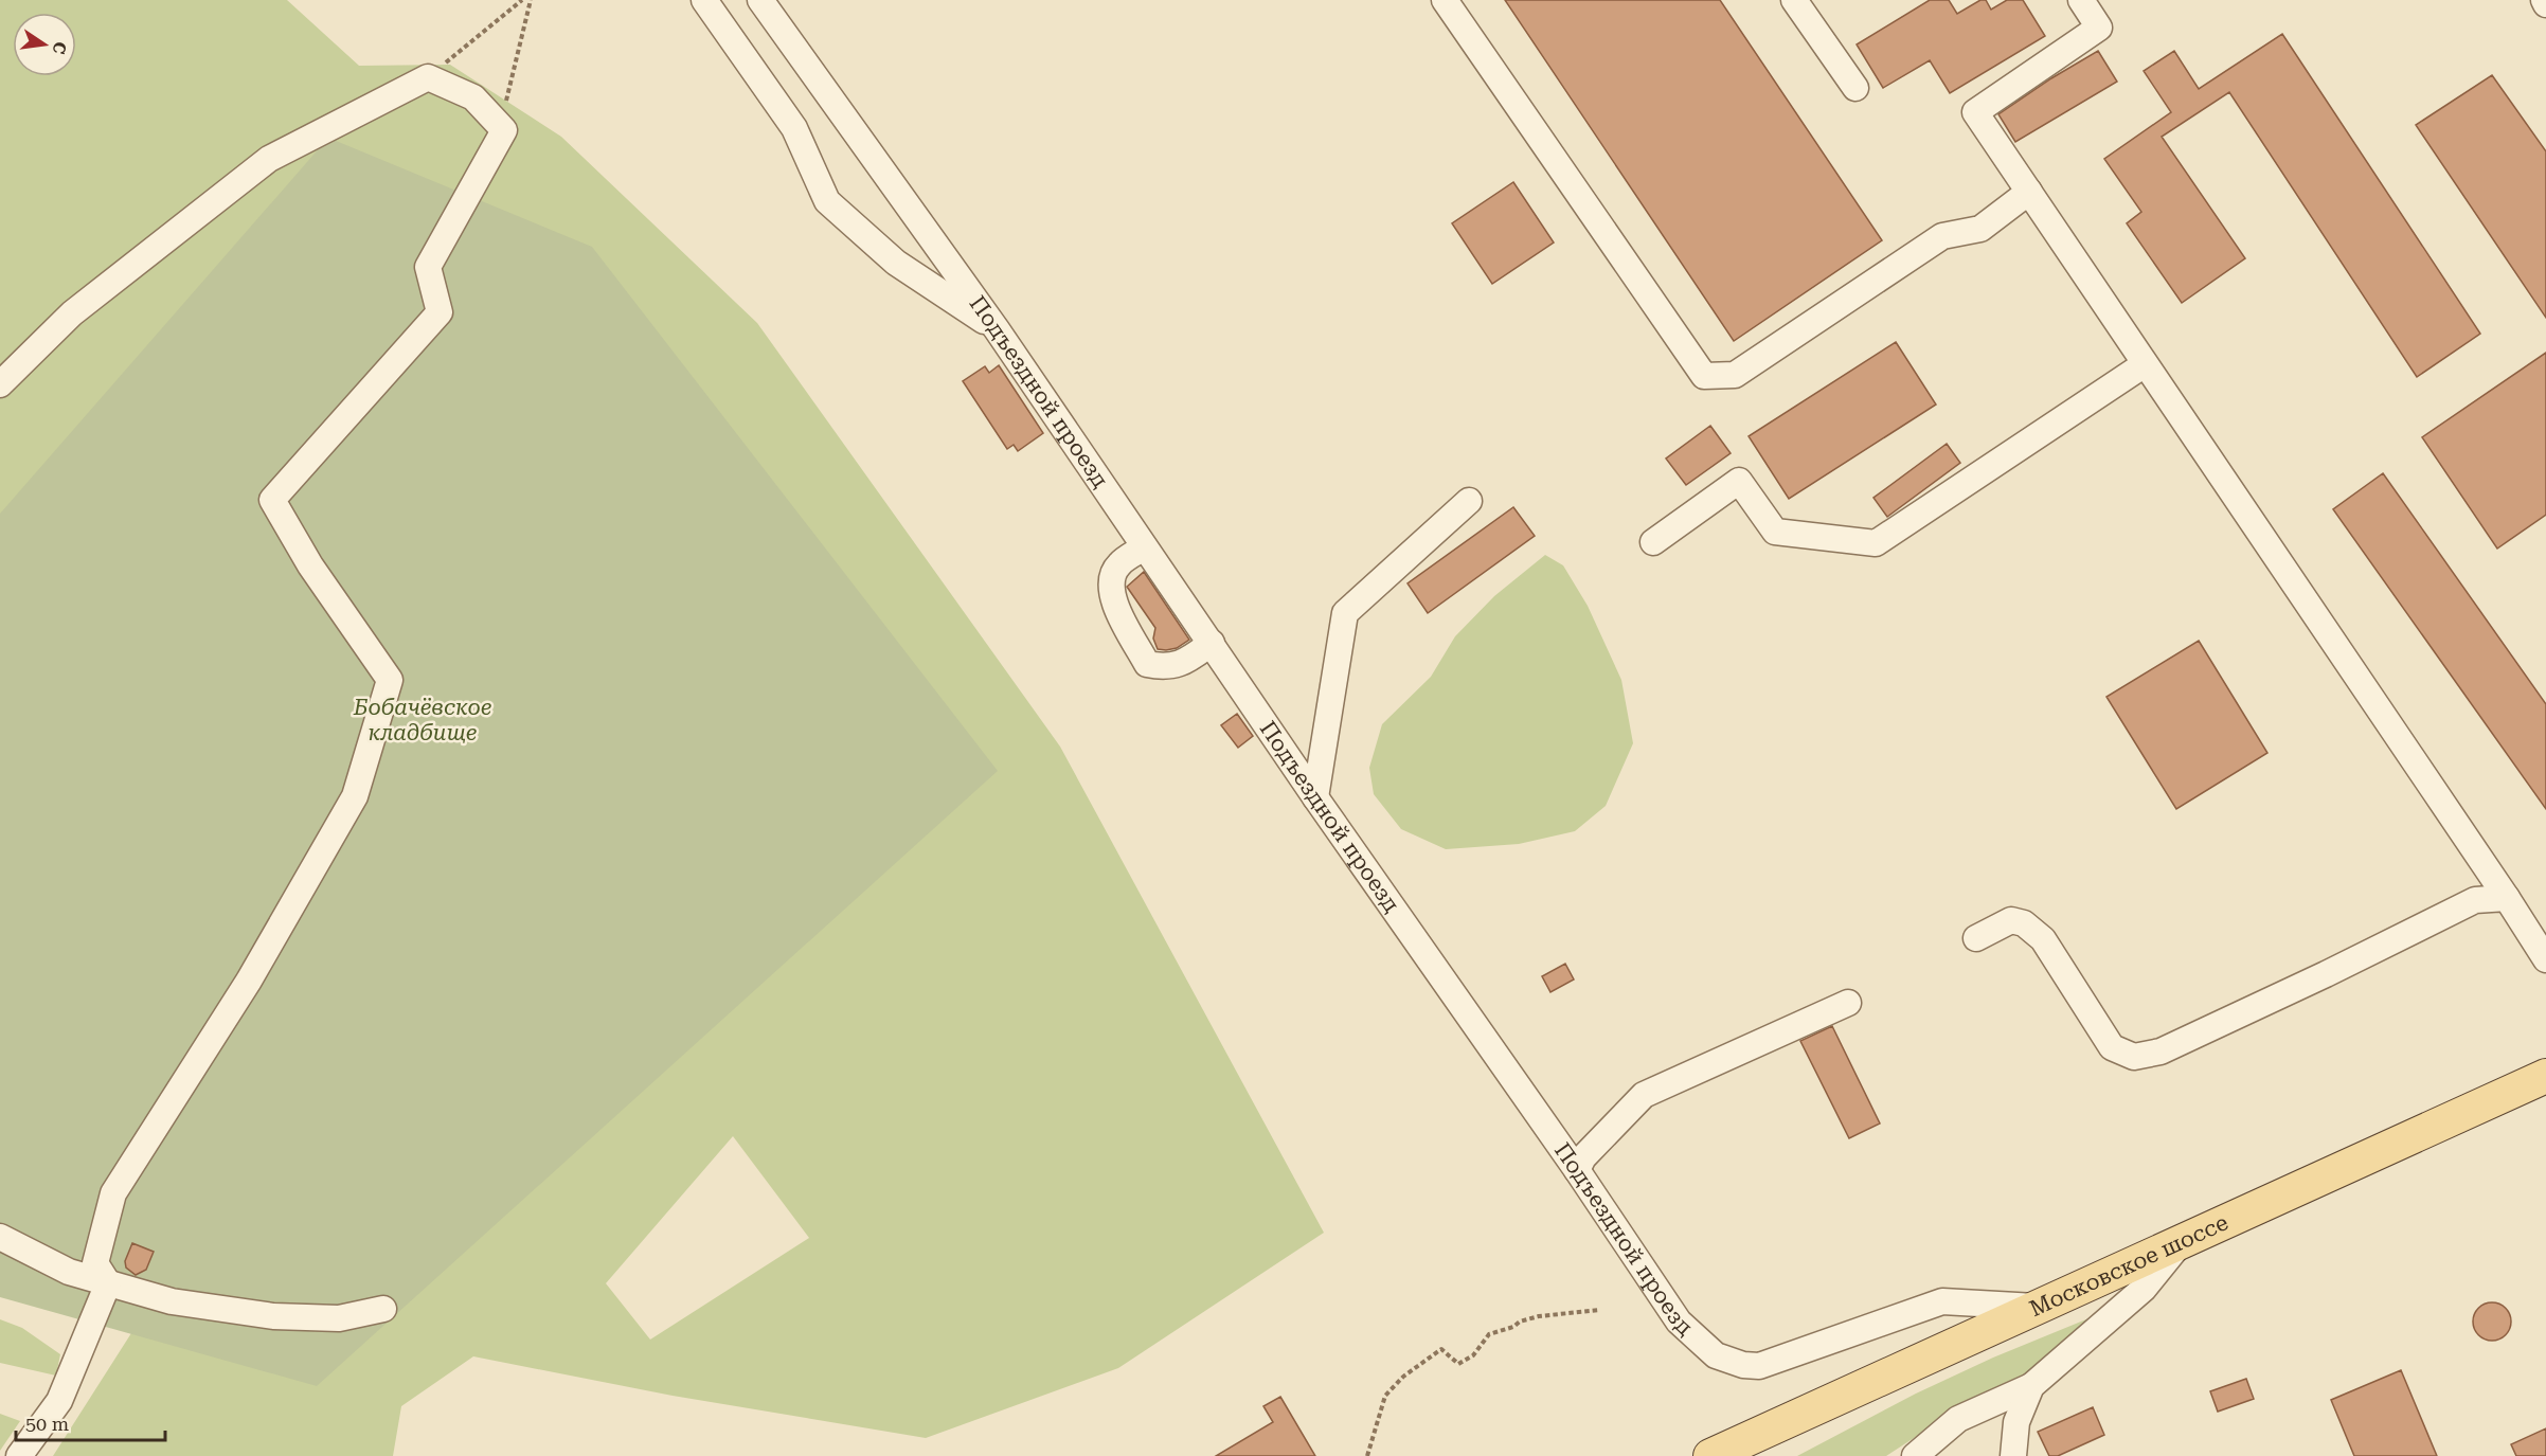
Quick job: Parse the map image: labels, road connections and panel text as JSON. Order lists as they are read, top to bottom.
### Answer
{
  "streets": {
    "main road": ["Московское шоссе"],
    "street": ["Подъездной проезд"]
  },
  "crossings": [
    ["Подъездной проезд", "Московское шоссе"]
  ],
  "parks": ["Бобачёвское кладбище"],
  "scale_bar": "50 m",
  "north": "right"
}
